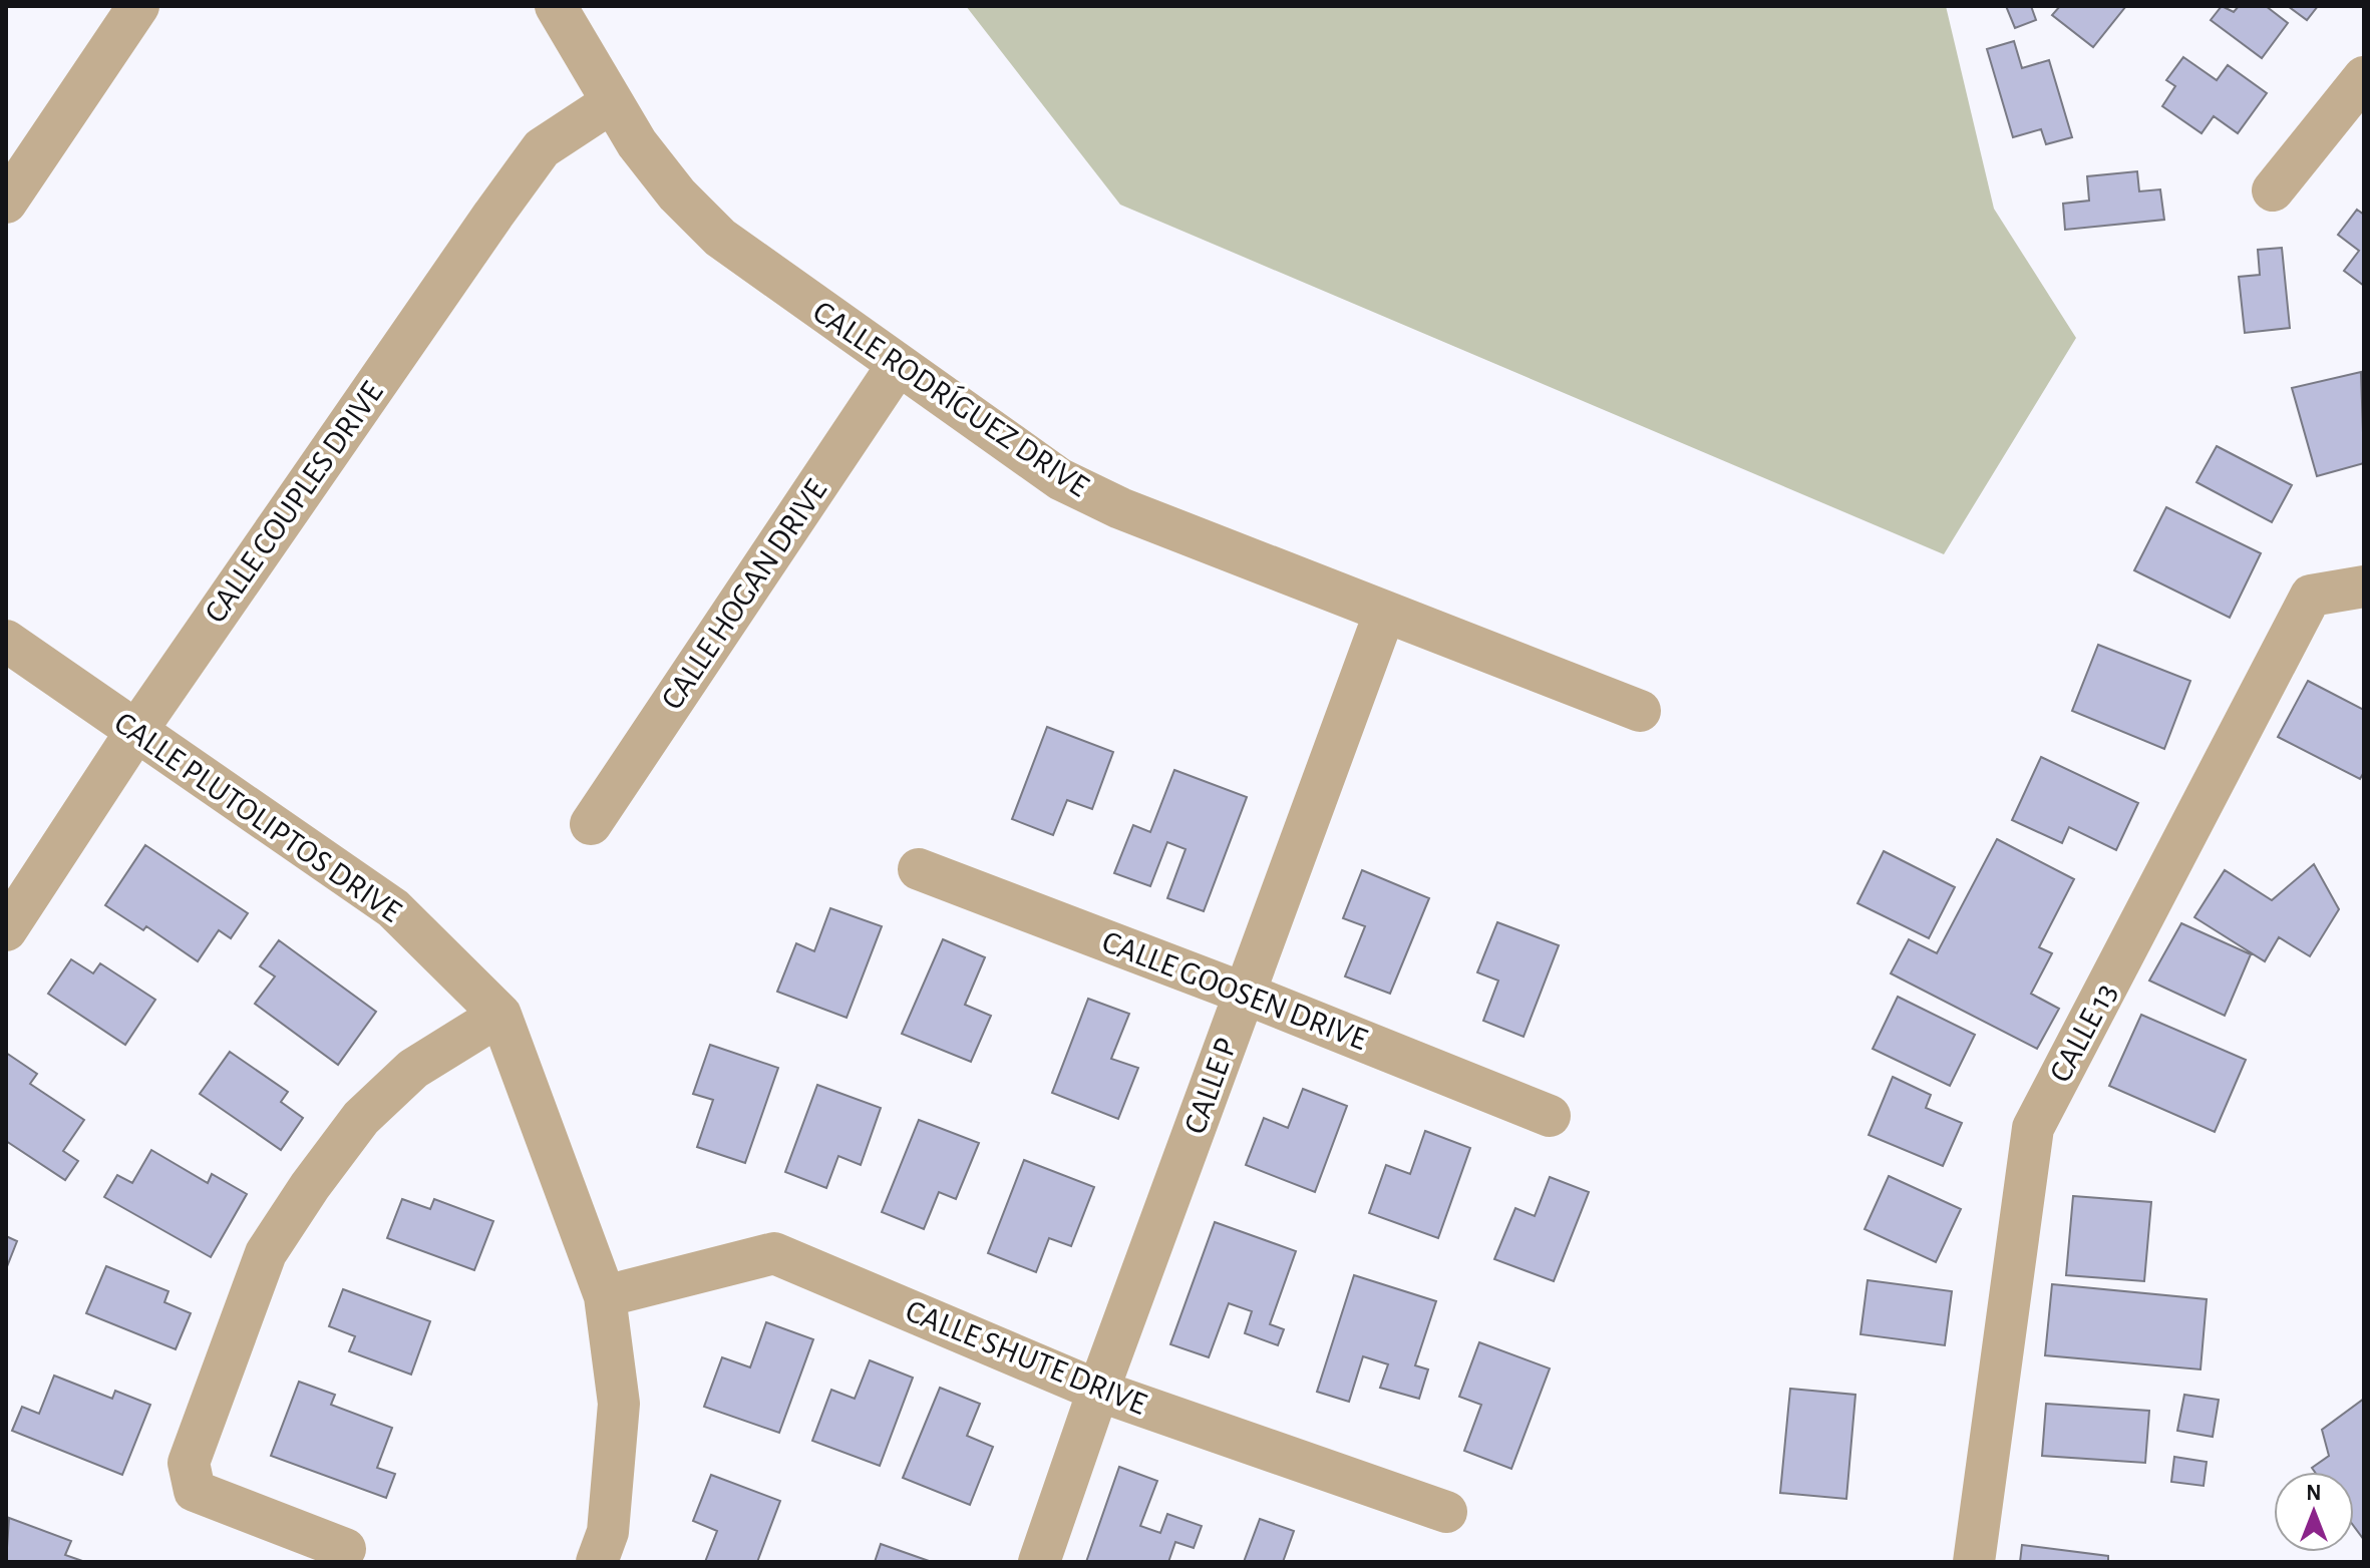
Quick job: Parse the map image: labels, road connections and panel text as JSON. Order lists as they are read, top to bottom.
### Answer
{
  "streets": {
    "street": [
      "CALLE RODRÍGUEZ DRIVE",
      "CALLE COUPLES DRIVE",
      "CALLE HOGAN DRIVE",
      "CALLE PLUTOLIPTOS DRIVE",
      "CALLE GOOSEN DRIVE",
      "CALLE 13",
      "CALLE P",
      "CALLE SHUTE DRIVE"
    ]
  },
  "crossings": [
    ["CALLE RODRÍGUEZ DRIVE", "CALLE COUPLES DRIVE"],
    ["CALLE RODRÍGUEZ DRIVE", "CALLE HOGAN DRIVE"],
    ["CALLE RODRÍGUEZ DRIVE", "CALLE P"],
    ["CALLE COUPLES DRIVE", "CALLE PLUTOLIPTOS DRIVE"],
    ["CALLE PLUTOLIPTOS DRIVE", "CALLE SHUTE DRIVE"],
    ["CALLE GOOSEN DRIVE", "CALLE P"],
    ["CALLE P", "CALLE SHUTE DRIVE"]
  ],
  "north": "top"
}
